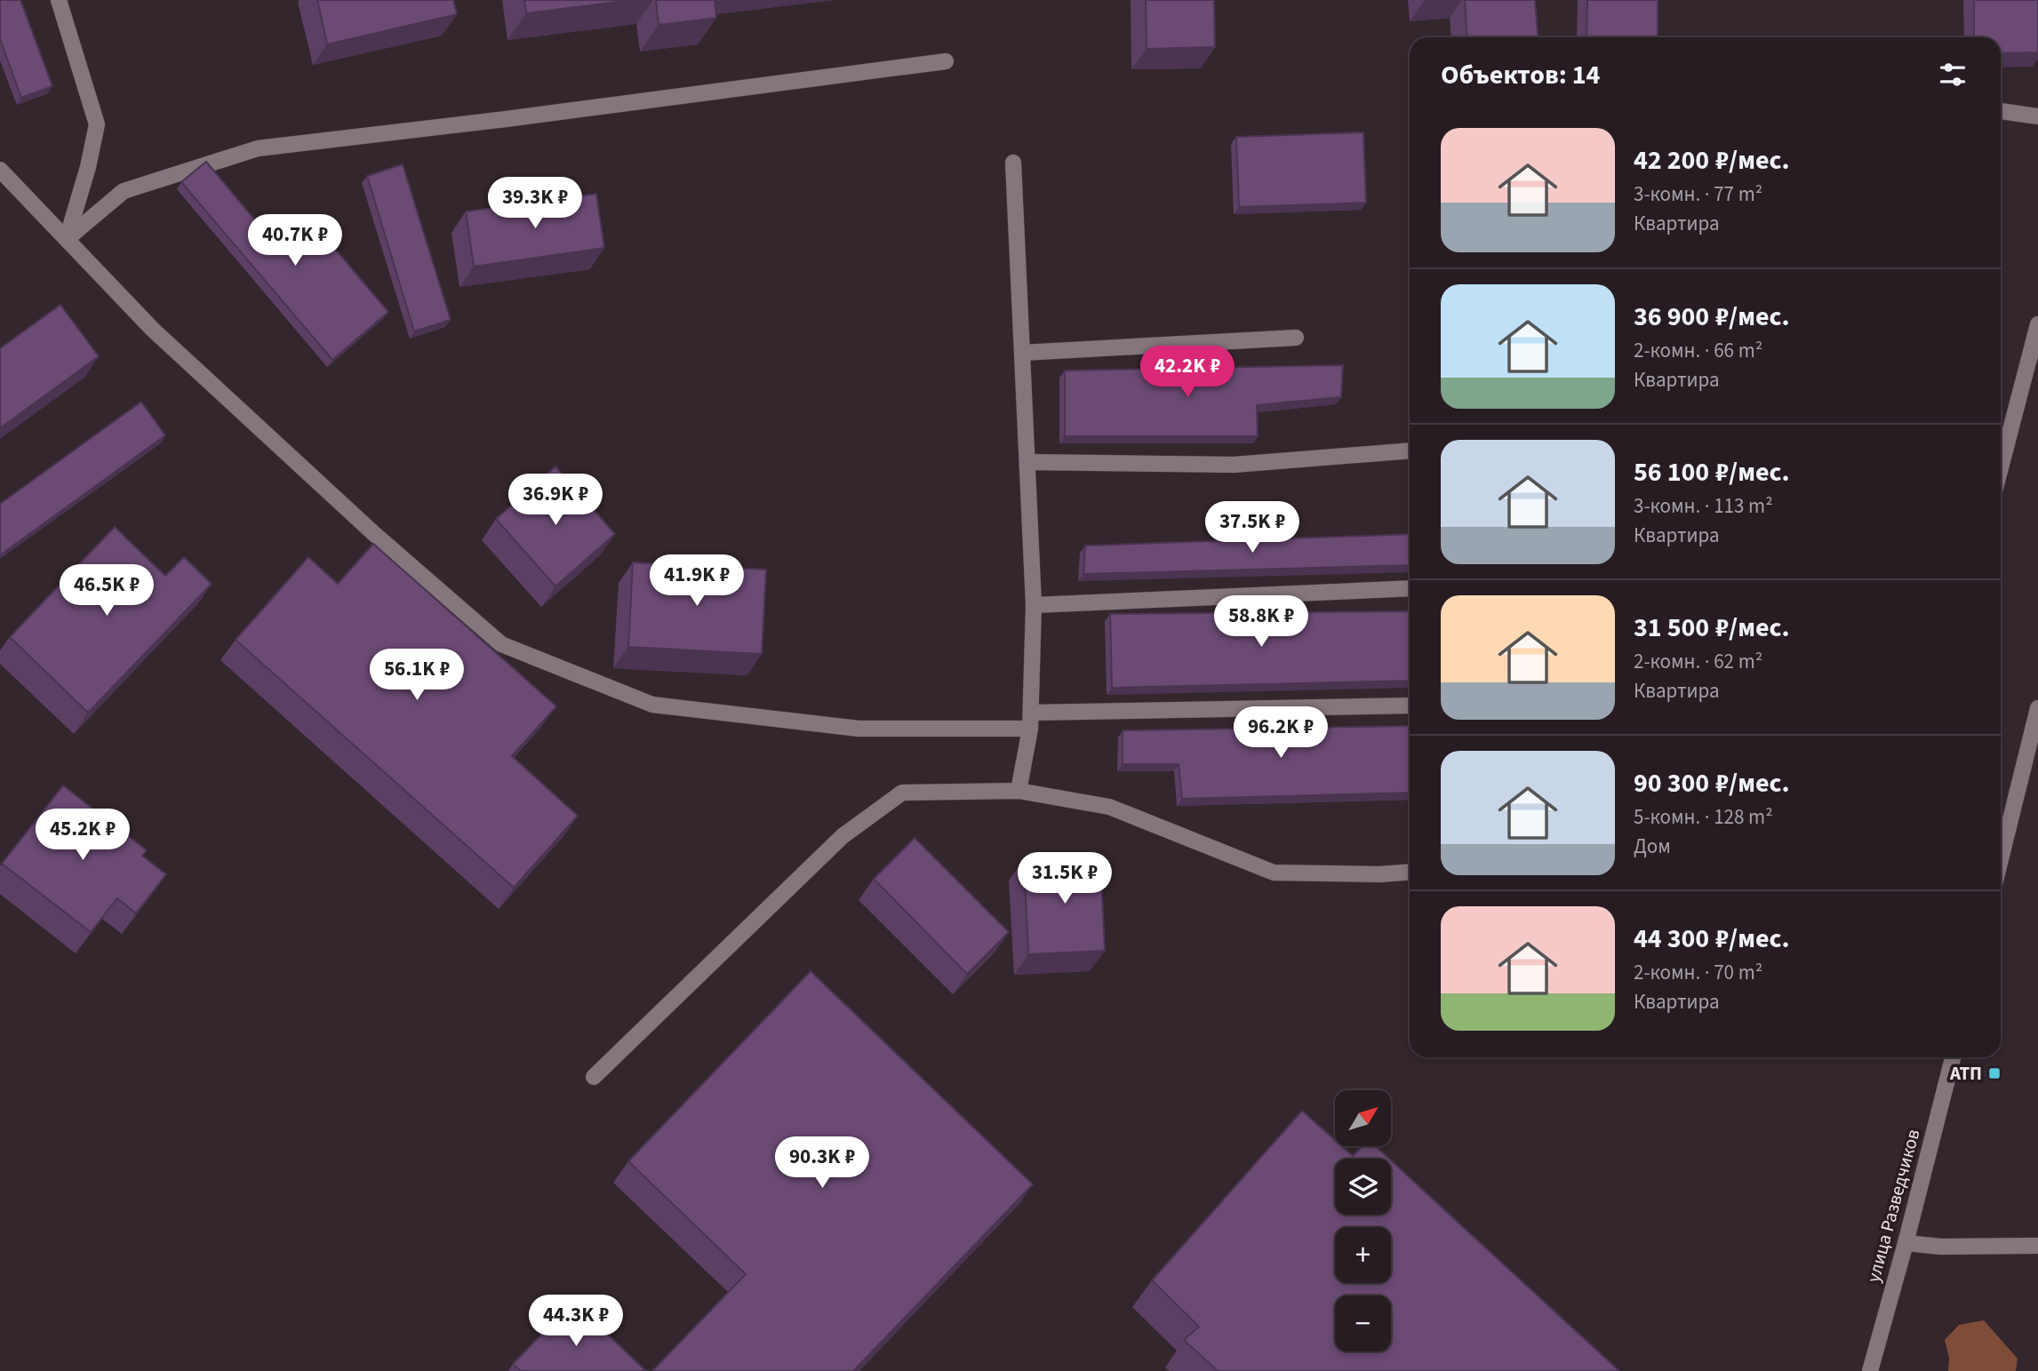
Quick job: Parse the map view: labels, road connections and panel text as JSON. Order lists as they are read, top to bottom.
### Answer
{
  "streets": {
    "street": ["улица Разведчиков"]
  },
  "places": {
    "transit": ["АТП"]
  },
  "north": "top right",
  "page": {
    "heading": "Объектов: 14",
    "list": [
      {
        "name": "42 200 ₽/мес.",
        "note": "3-комн. · 77 m² · Квартира"
      },
      {
        "name": "36 900 ₽/мес.",
        "note": "2-комн. · 66 m² · Квартира"
      },
      {
        "name": "56 100 ₽/мес.",
        "note": "3-комн. · 113 m² · Квартира"
      },
      {
        "name": "31 500 ₽/мес.",
        "note": "2-комн. · 62 m² · Квартира"
      },
      {
        "name": "90 300 ₽/мес.",
        "note": "5-комн. · 128 m² · Дом"
      },
      {
        "name": "44 300 ₽/мес.",
        "note": "2-комн. · 70 m² · Квартира"
      }
    ],
    "price": [
      "39.3K ₽",
      "40.7K ₽",
      "42.2K ₽",
      "36.9K ₽",
      "37.5K ₽",
      "41.9K ₽",
      "46.5K ₽",
      "58.8K ₽",
      "56.1K ₽",
      "96.2K ₽",
      "45.2K ₽",
      "31.5K ₽",
      "90.3K ₽",
      "44.3K ₽"
    ],
    "map_buttons": ["+", "−"]
  }
}
